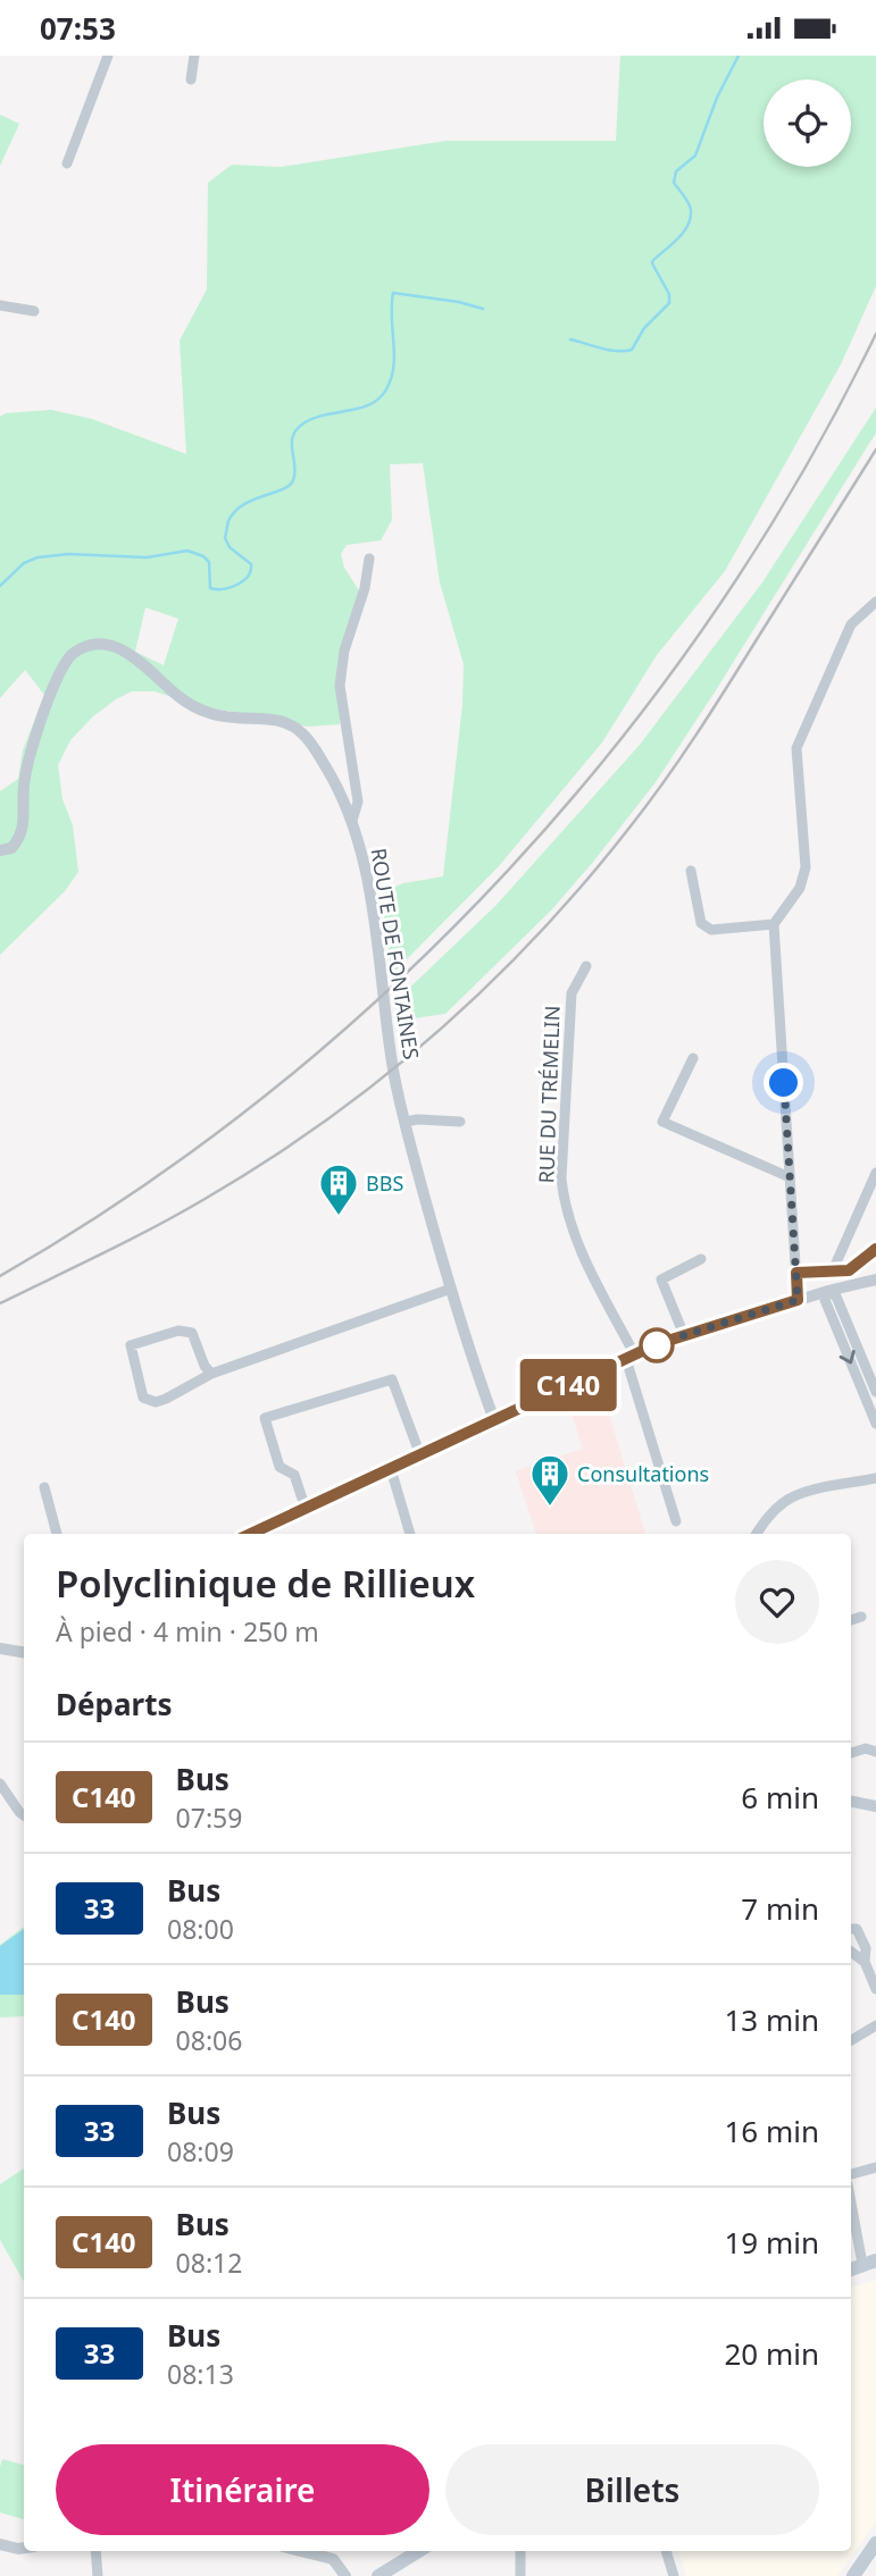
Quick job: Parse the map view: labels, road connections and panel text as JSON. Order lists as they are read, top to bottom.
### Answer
{
  "streets": {
    "street": ["ROUTE DE FONTAINES", "RUE DU TRÉMELIN"]
  },
  "places": {
    "building": ["BBS", "Consultations"]
  },
  "lines": ["bus line C140"],
  "page": {
    "status": "07:53",
    "on_map": "C140",
    "heading": [
      ["Polyclinique de Rillieux", "À pied · 4 min · 250 m"],
      "Départs"
    ],
    "list": [
      {
        "mark": "C140",
        "name": "Bus",
        "note": "07:59",
        "value": "6 min"
      },
      {
        "mark": "33",
        "name": "Bus",
        "note": "08:00",
        "value": "7 min"
      },
      {
        "mark": "C140",
        "name": "Bus",
        "note": "08:06",
        "value": "13 min"
      },
      {
        "mark": "33",
        "name": "Bus",
        "note": "08:09",
        "value": "16 min"
      },
      {
        "mark": "C140",
        "name": "Bus",
        "note": "08:12",
        "value": "19 min"
      },
      {
        "mark": "33",
        "name": "Bus",
        "note": "08:13",
        "value": "20 min"
      }
    ],
    "buttons": ["Itinéraire", "Billets"]
  }
}
